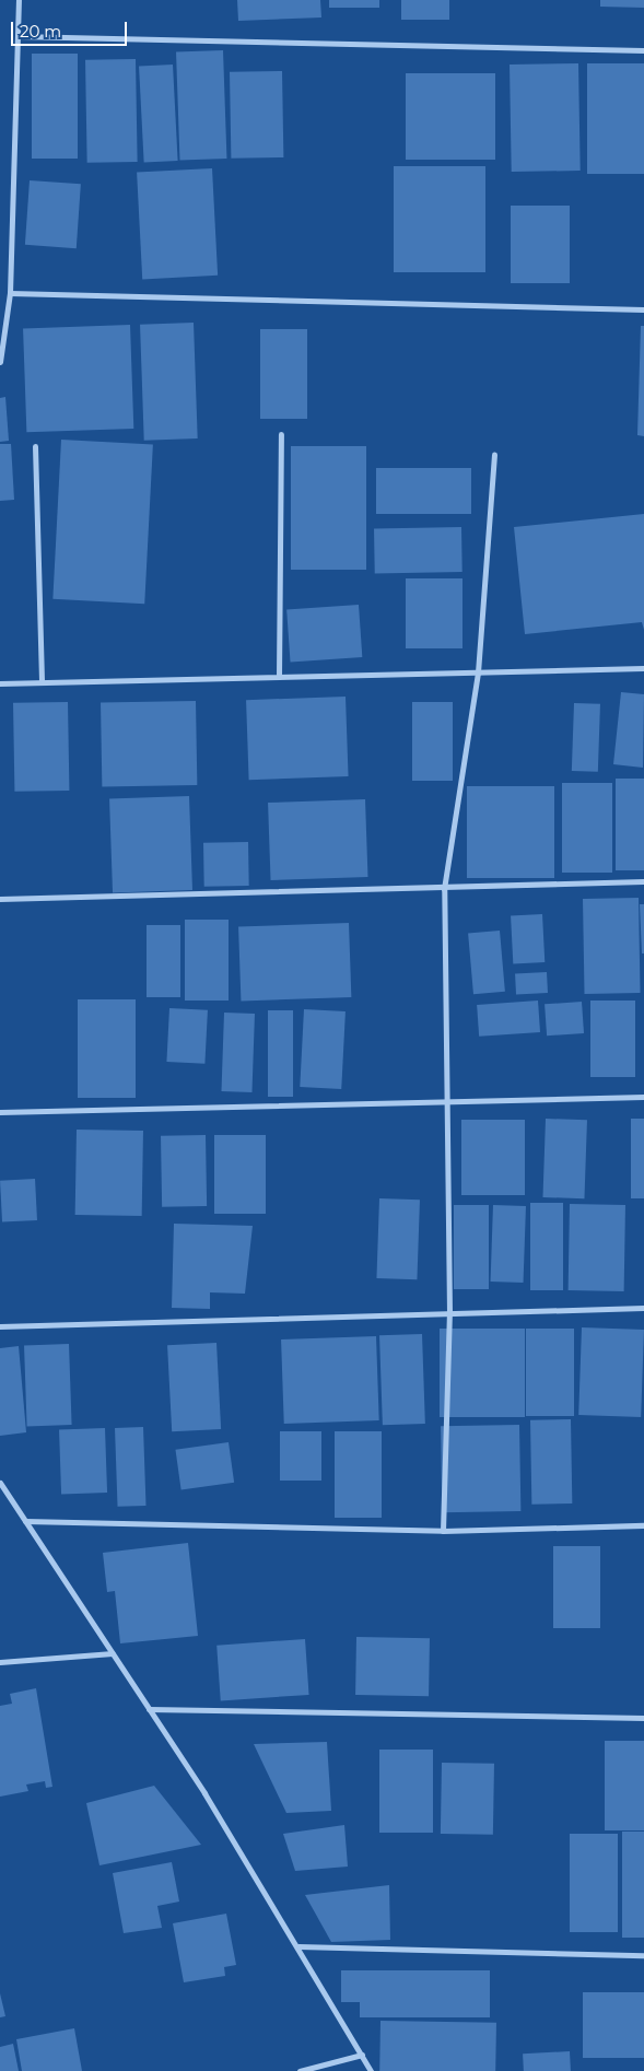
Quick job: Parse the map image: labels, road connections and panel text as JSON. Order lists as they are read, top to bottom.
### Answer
{
  "scale_bar": "20 m"
}
